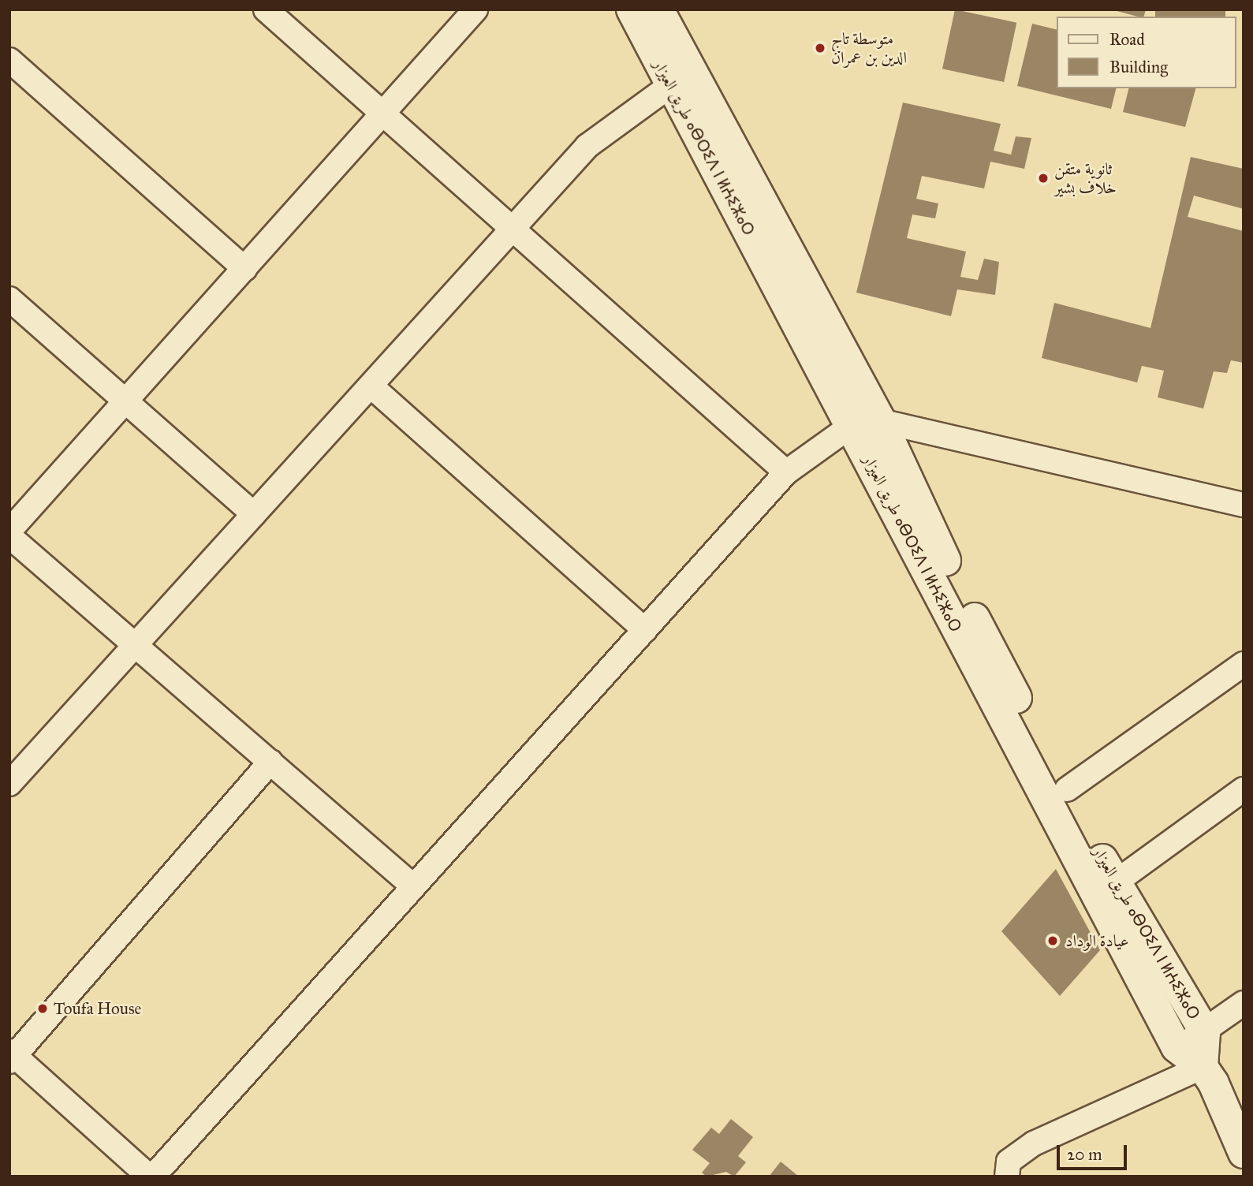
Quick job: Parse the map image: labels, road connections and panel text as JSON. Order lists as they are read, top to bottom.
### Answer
{
  "streets": {
    "main road": ["طريق العيزار ⴰⴱⵔⵉⴷ ⵏ ⵍⵄⵉⵣⴰⵔ"]
  },
  "places": [
    "متوسطة تاج الدين بن عمران",
    "ثانوية متقن خلاف بشير",
    "عيادة الوداد",
    "Toufa House"
  ],
  "legend": ["Road", "Building"],
  "scale_bar": "20 m"
}
